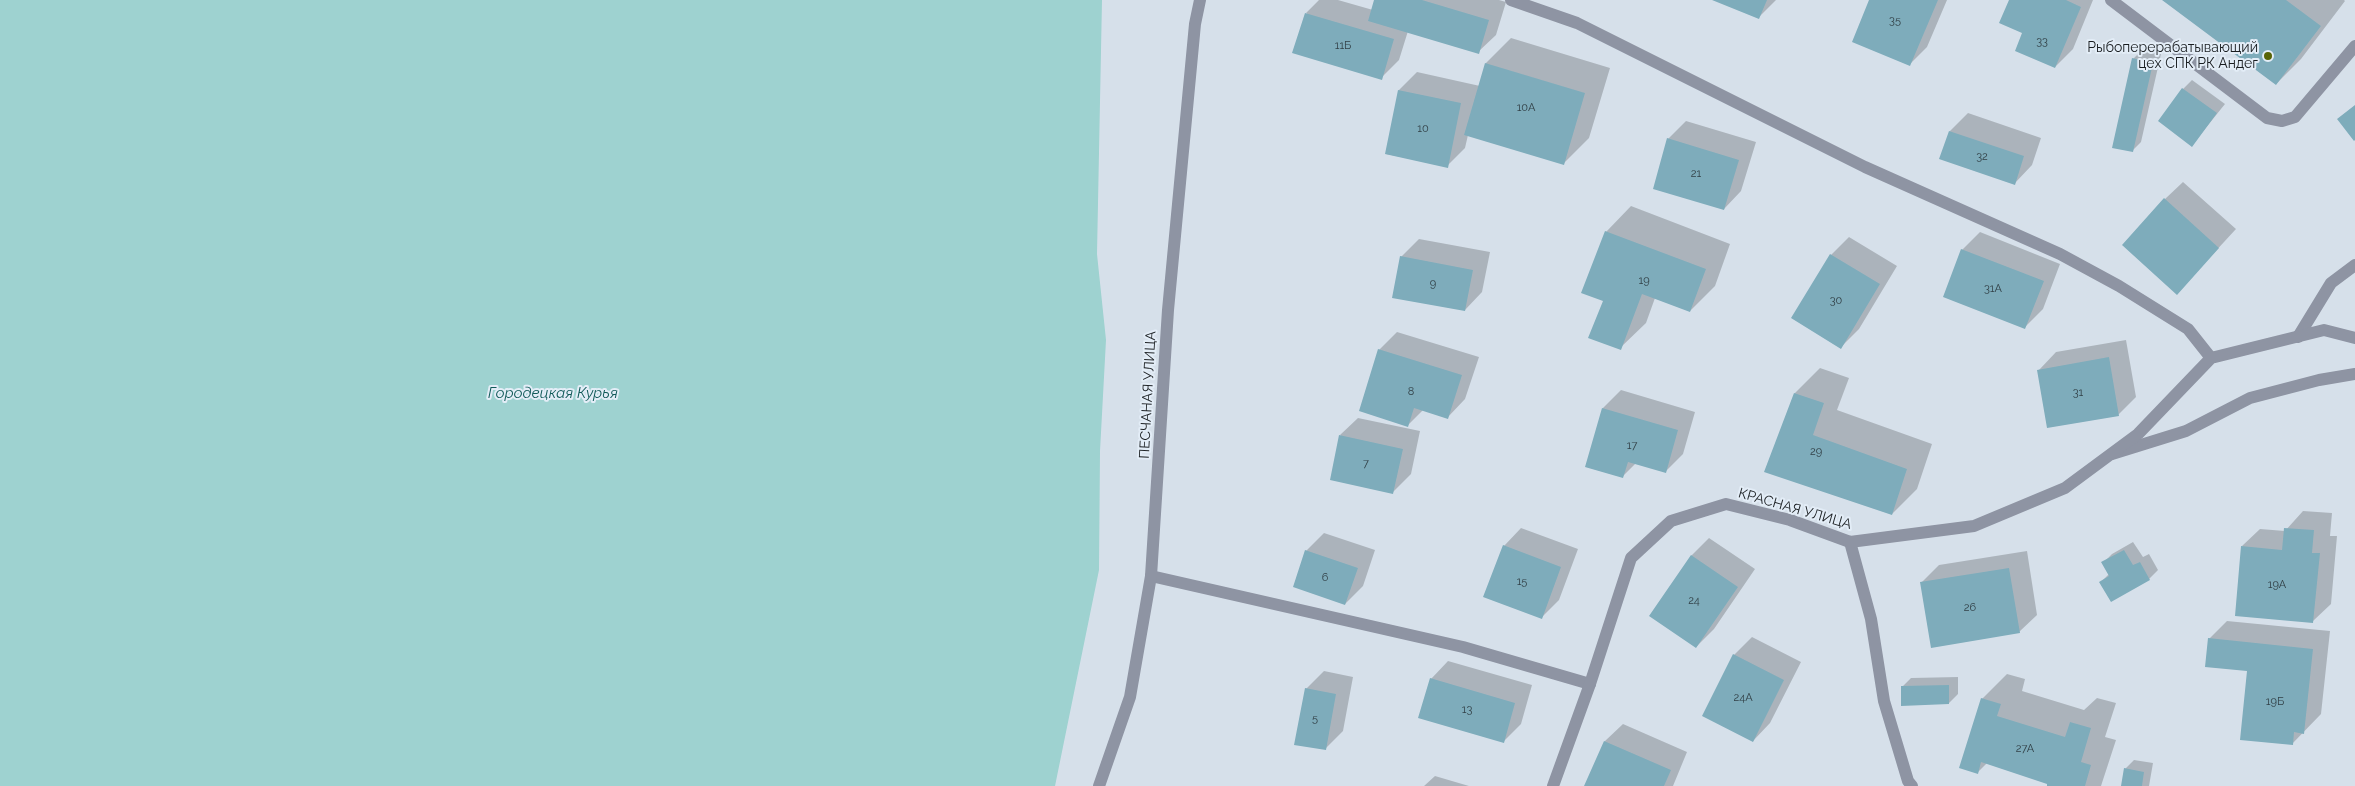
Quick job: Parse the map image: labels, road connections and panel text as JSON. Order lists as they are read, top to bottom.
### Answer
{
  "streets": {
    "street": ["ПЕСЧАНАЯ УЛИЦА", "КРАСНАЯ УЛИЦА"]
  },
  "water": ["Городецкая Курья"],
  "places": ["Рыбоперерабатывающий цех СПК РК Андег"],
  "house_numbers": [
    "35",
    "33",
    "11Б",
    "10А",
    "10",
    "32",
    "21",
    "19",
    "9",
    "31А",
    "30",
    "8",
    "31",
    "17",
    "29",
    "7",
    "6",
    "15",
    "19А",
    "24",
    "26",
    "24А",
    "19Б",
    "13",
    "5",
    "27А"
  ]
}
